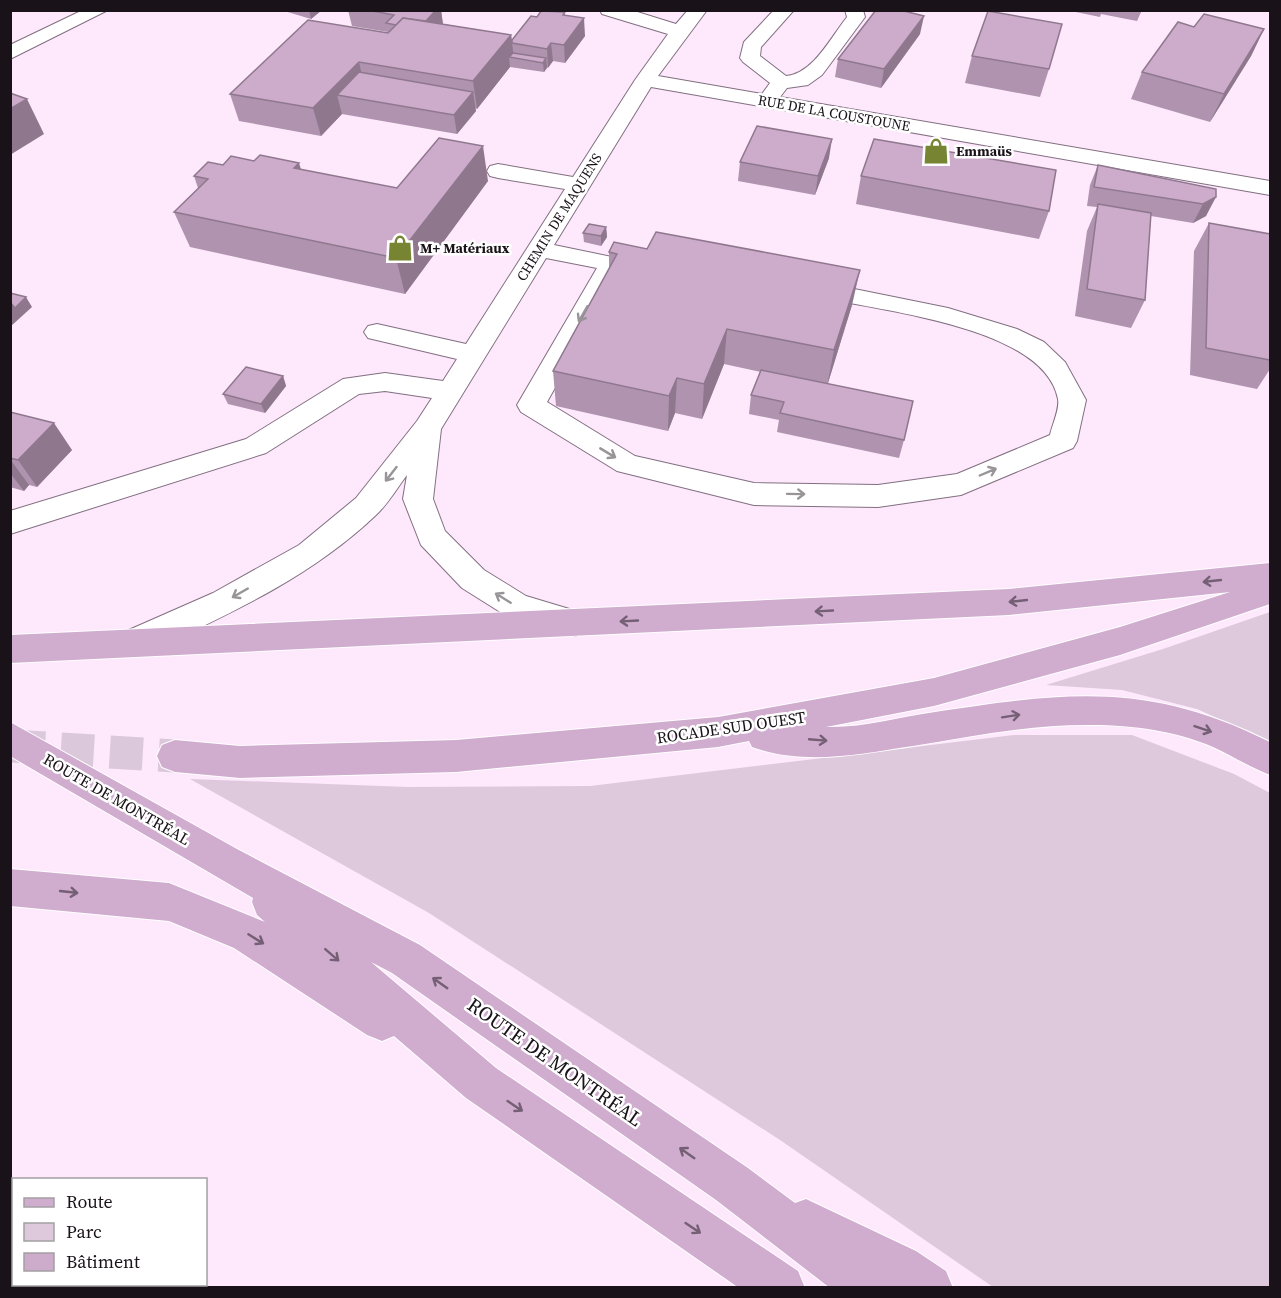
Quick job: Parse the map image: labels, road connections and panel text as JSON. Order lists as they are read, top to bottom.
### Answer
{
  "streets": {
    "main road": ["ROCADE SUD OUEST", "ROUTE DE MONTRÉAL"],
    "street": ["RUE DE LA COUSTOUNE", "CHEMIN DE MAQUENS"]
  },
  "crossings": [
    ["RUE DE LA COUSTOUNE", "CHEMIN DE MAQUENS"]
  ],
  "places": {
    "shop": ["Emmaüs", "M+ Matériaux"]
  },
  "legend": ["Route", "Parc", "Bâtiment"]
}
